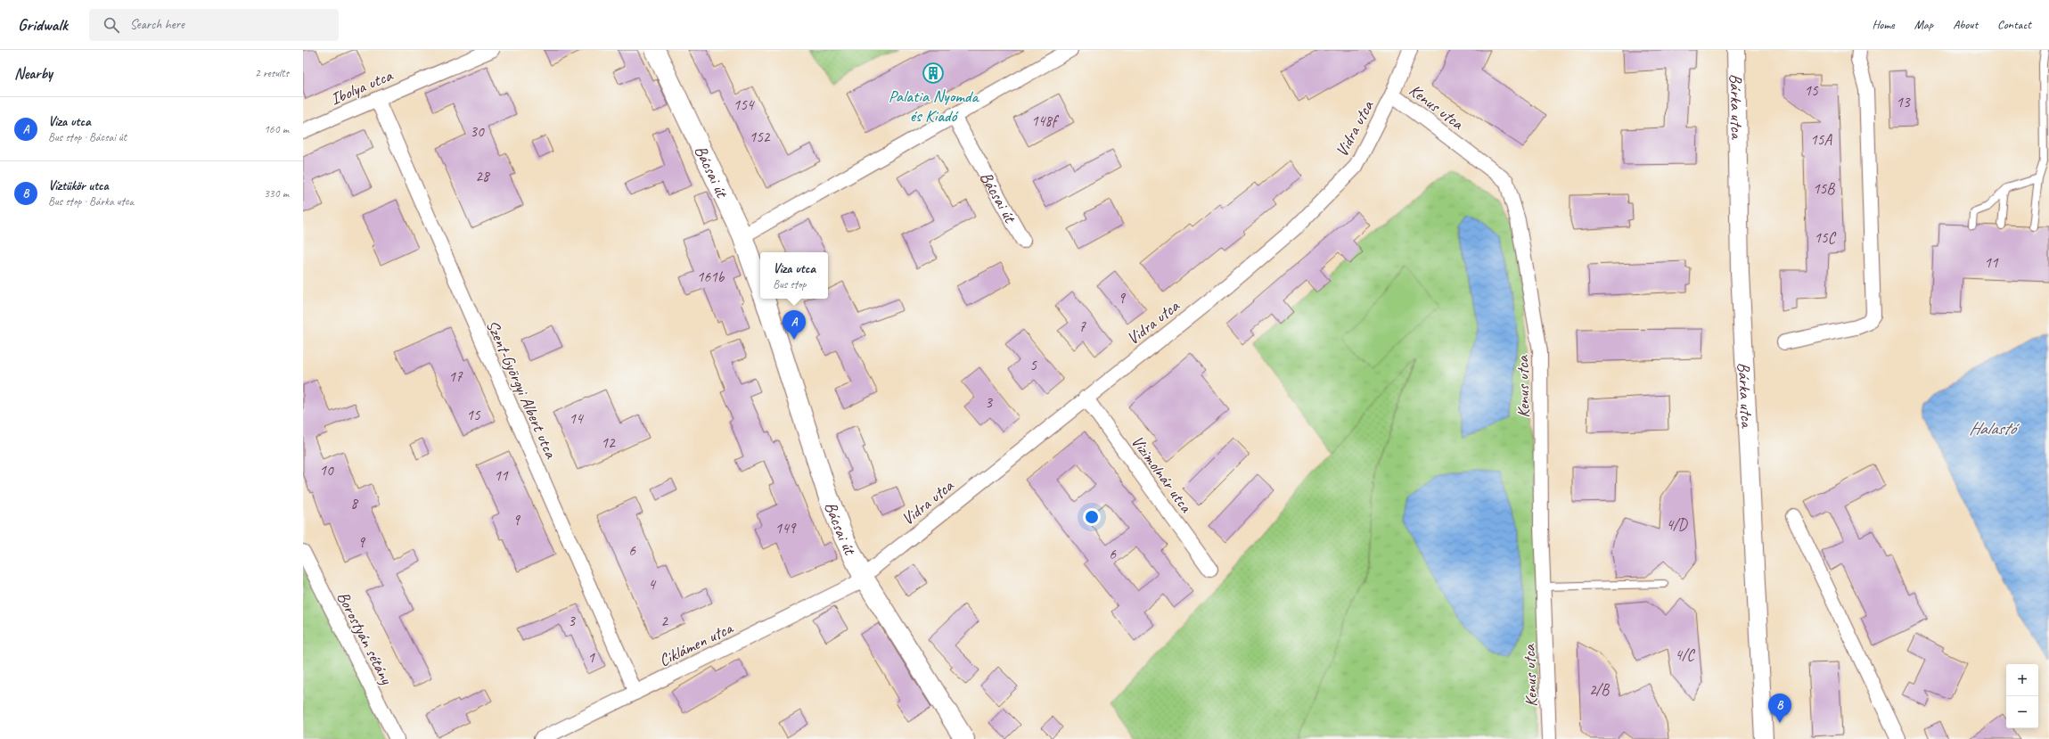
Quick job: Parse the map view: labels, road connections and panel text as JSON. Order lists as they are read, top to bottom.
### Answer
{
  "streets": {
    "main road": ["Bácsai út"],
    "street": [
      "Ibolya utca",
      "Kenus utca",
      "Bárka utca",
      "Vidra utca",
      "Szent-Györgyi Albert utca",
      "Vizimolnár utca",
      "Borostyán sétány",
      "Ciklámen utca"
    ]
  },
  "crossings": [
    ["Ibolya utca", "Szent-Györgyi Albert utca"],
    ["Kenus utca", "Vidra utca"],
    ["Vidra utca", "Bácsai út"],
    ["Vidra utca", "Vizimolnár utca"],
    ["Vidra utca", "Ciklámen utca"],
    ["Bácsai út", "Ciklámen utca"],
    ["Szent-Györgyi Albert utca", "Ciklámen utca"]
  ],
  "water": ["Halastó"],
  "places": {
    "building": ["Palatia Nyomda és Kiadó"]
  },
  "house_numbers": [
    "15",
    "13",
    "154",
    "148f",
    "30",
    "152",
    "15A",
    "28",
    "15B",
    "15C",
    "11",
    "161b",
    "9",
    "7",
    "5",
    "17",
    "3",
    "15",
    "14",
    "12",
    "10",
    "11",
    "8",
    "9",
    "4/D",
    "149",
    "9",
    "6",
    "6",
    "4",
    "3",
    "2",
    "4/C",
    "1",
    "2/B"
  ],
  "page": {
    "header": "Gridwalk",
    "search": "Search here",
    "nav": [
      "Home",
      "Map",
      "About",
      "Contact"
    ],
    "heading": ["Nearby", "2 results"],
    "list": [
      {
        "mark": "A",
        "name": "Viza utca",
        "note": "Bus stop · Bácsai út",
        "value": "160 m"
      },
      {
        "mark": "B",
        "name": "Víztükör utca",
        "note": "Bus stop · Bárka utca",
        "value": "330 m"
      }
    ],
    "popup": ["Viza utca", "Bus stop"],
    "pins": ["A", "B"],
    "map_buttons": ["+", "−"]
  }
}
